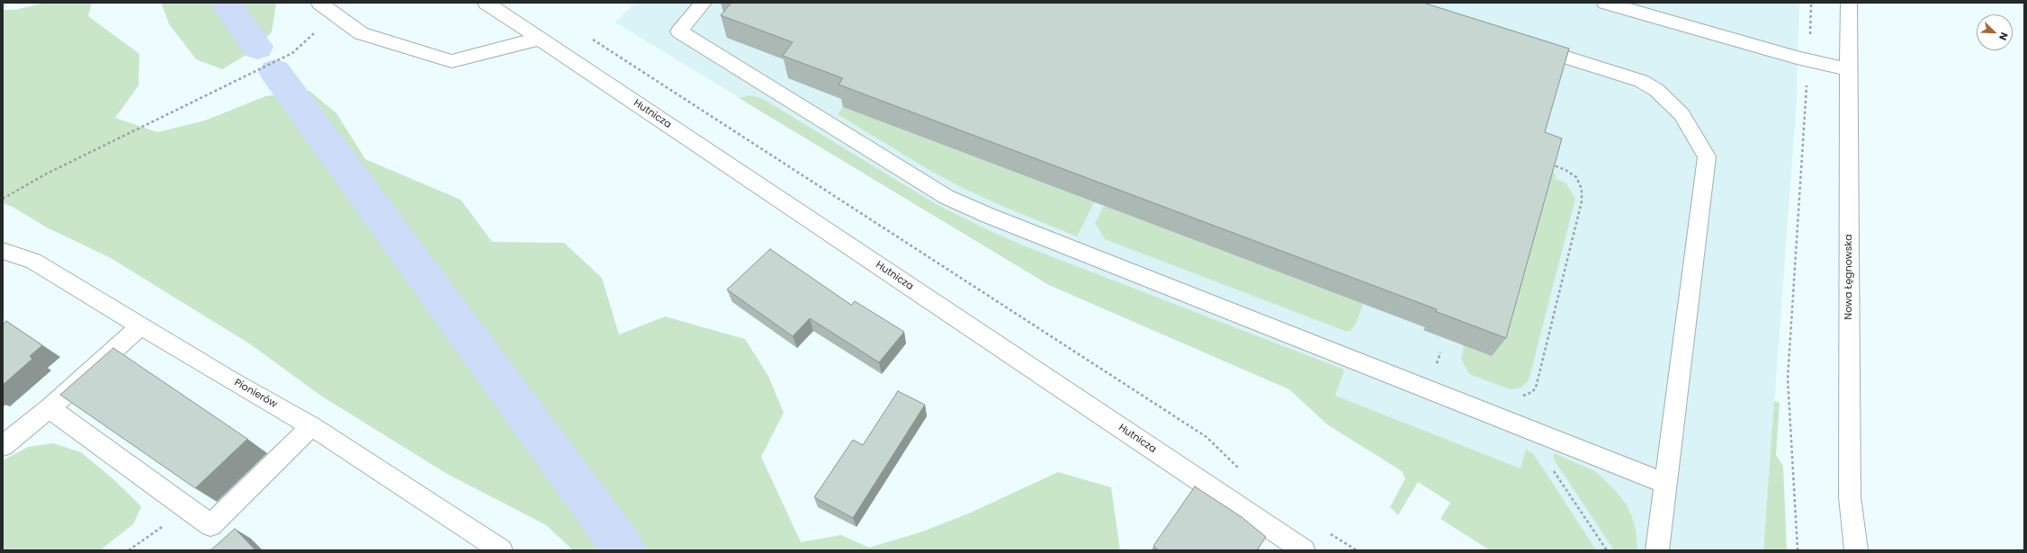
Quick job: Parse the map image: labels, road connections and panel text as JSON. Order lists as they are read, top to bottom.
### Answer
{
  "streets": {
    "street": ["Hutnicza", "Nowa Łęgnowska", "Pionierów"]
  },
  "north": "bottom right"
}
